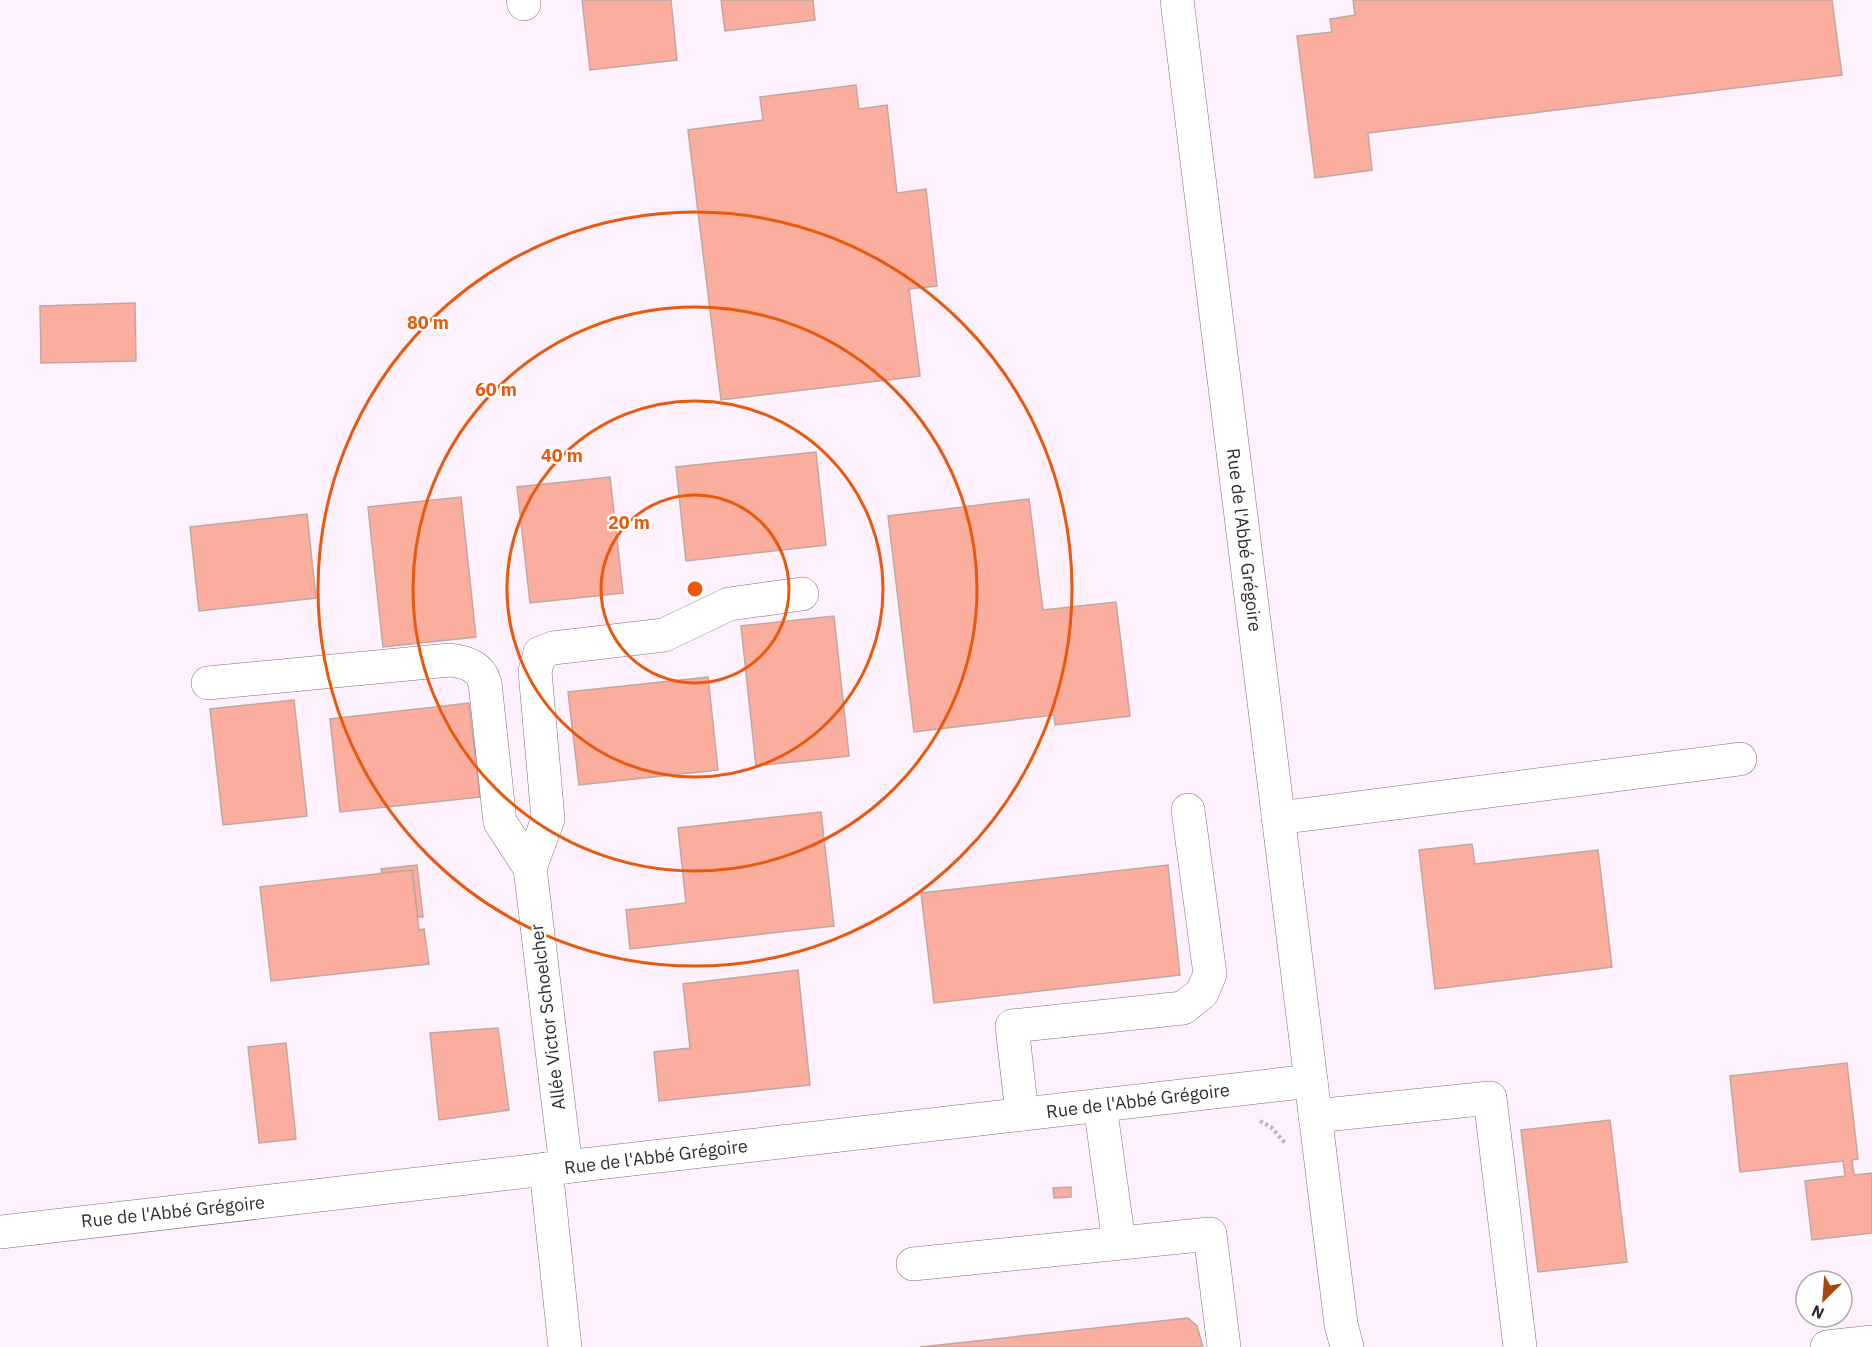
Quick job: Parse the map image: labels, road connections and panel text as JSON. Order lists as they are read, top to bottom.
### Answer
{
  "streets": {
    "street": ["Rue de l'Abbé Grégoire", "Allée Victor Schoelcher"]
  },
  "crossings": [
    ["Rue de l'Abbé Grégoire", "Allée Victor Schoelcher"]
  ],
  "north": "bottom left",
  "rings": [
    "80 m",
    "60 m",
    "40 m",
    "20 m"
  ]
}
